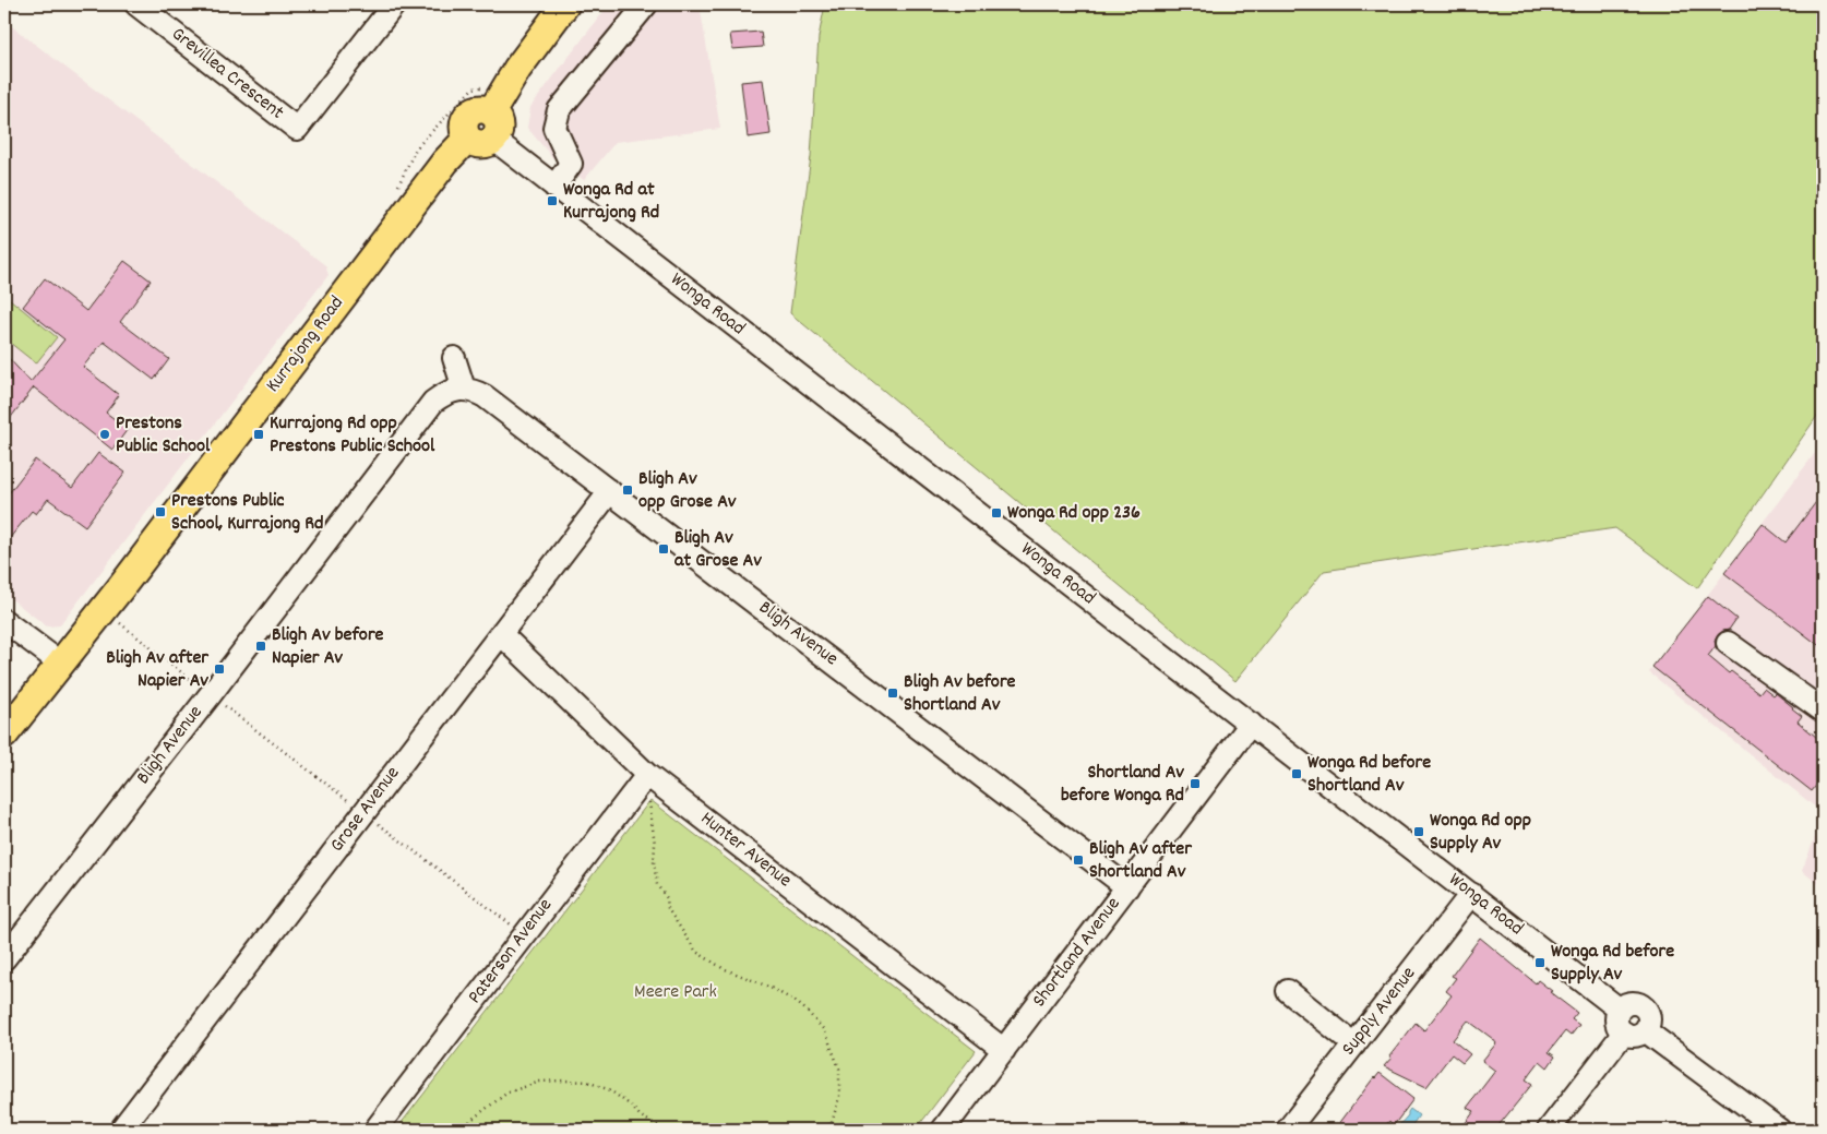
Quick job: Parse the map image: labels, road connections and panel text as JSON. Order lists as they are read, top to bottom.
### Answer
{
  "streets": {
    "main road": ["Kurrajong Road"],
    "street": [
      "Grevillea Crescent",
      "Wonga Road",
      "Bligh Avenue",
      "Grose Avenue",
      "Hunter Avenue",
      "Paterson Avenue",
      "Shortland Avenue",
      "Supply Avenue"
    ]
  },
  "crossings": [
    ["Wonga Road", "Kurrajong Road"],
    ["Wonga Road", "Shortland Avenue"],
    ["Wonga Road", "Supply Avenue"],
    ["Bligh Avenue", "Grose Avenue"],
    ["Bligh Avenue", "Shortland Avenue"],
    ["Grose Avenue", "Hunter Avenue"],
    ["Hunter Avenue", "Paterson Avenue"],
    ["Hunter Avenue", "Shortland Avenue"]
  ],
  "parks": ["Meere Park"],
  "places": {
    "transit": [
      "Wonga Rd at Kurrajong Rd",
      "Kurrajong Rd opp Prestons Public School",
      "Bligh Av opp Grose Av",
      "Prestons Public School, Kurrajong Rd",
      "Wonga Rd opp 236",
      "Bligh Av at Grose Av",
      "Bligh Av before Napier Av",
      "Bligh Av after Napier Av",
      "Bligh Av before Shortland Av",
      "Wonga Rd before Shortland Av",
      "Shortland Av before Wonga Rd",
      "Wonga Rd opp Supply Av",
      "Bligh Av after Shortland Av",
      "Wonga Rd before Supply Av"
    ],
    "other": ["Prestons Public School"]
  }
}
